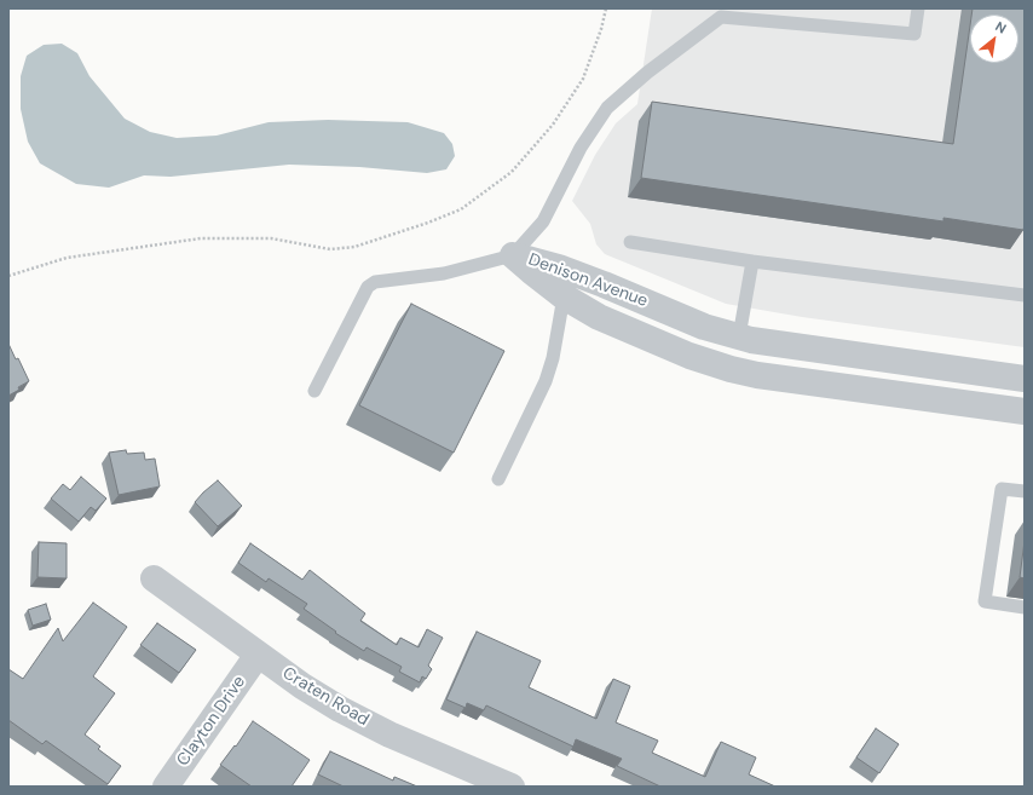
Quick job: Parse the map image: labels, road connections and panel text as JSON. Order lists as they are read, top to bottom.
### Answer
{
  "streets": {
    "street": ["Denison Avenue", "Craten Road", "Clayton Drive"]
  },
  "crossings": [
    ["Craten Road", "Clayton Drive"]
  ],
  "north": "top right"
}
